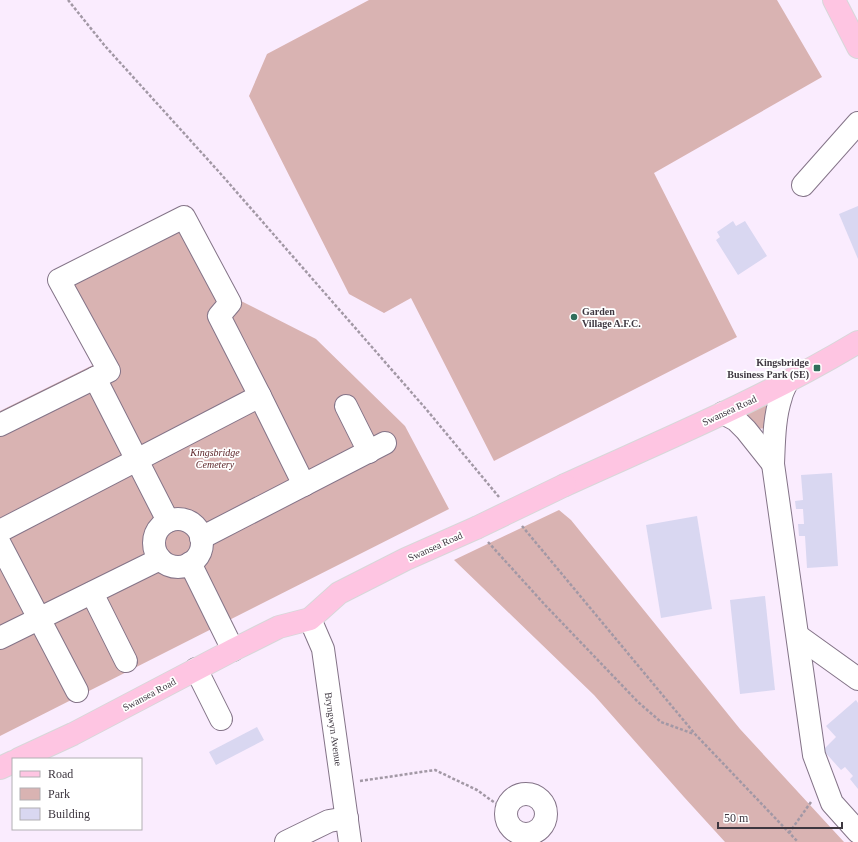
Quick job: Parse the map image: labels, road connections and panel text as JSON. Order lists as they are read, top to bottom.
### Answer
{
  "streets": {
    "main road": ["Swansea Road"],
    "street": ["Bryngwyn Avenue"]
  },
  "crossings": [
    ["Swansea Road", "Bryngwyn Avenue"]
  ],
  "parks": ["Kingsbridge Cemetery"],
  "places": {
    "other": ["Garden Village A.F.C."],
    "transit": ["Kingsbridge Business Park (SE)"]
  },
  "legend": ["Road", "Park", "Building"],
  "scale_bar": "50 m"
}
